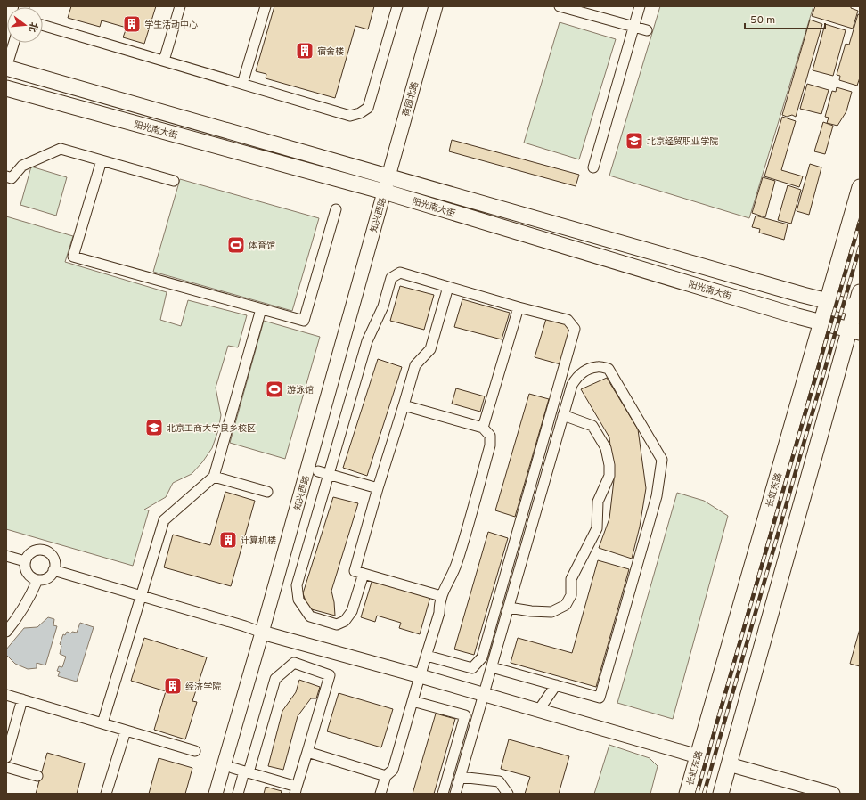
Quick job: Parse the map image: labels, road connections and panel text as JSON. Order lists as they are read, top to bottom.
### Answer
{
  "streets": {
    "main road": ["阳光南大街", "长虹东路"],
    "street": ["荷园北路", "知兴西路"]
  },
  "crossings": [
    ["荷园北路", "阳光南大街"],
    ["荷园北路", "知兴西路"],
    ["阳光南大街", "知兴西路"],
    ["阳光南大街", "长虹东路"]
  ],
  "places": {
    "building": [
      "学生活动中心",
      "宿舍楼",
      "计算机楼",
      "经济学院"
    ],
    "school or university": ["北京经贸职业学院", "北京工商大学良乡校区"],
    "sports": ["体育馆", "游泳馆"]
  },
  "scale_bar": "50 m",
  "north": "right"
}
